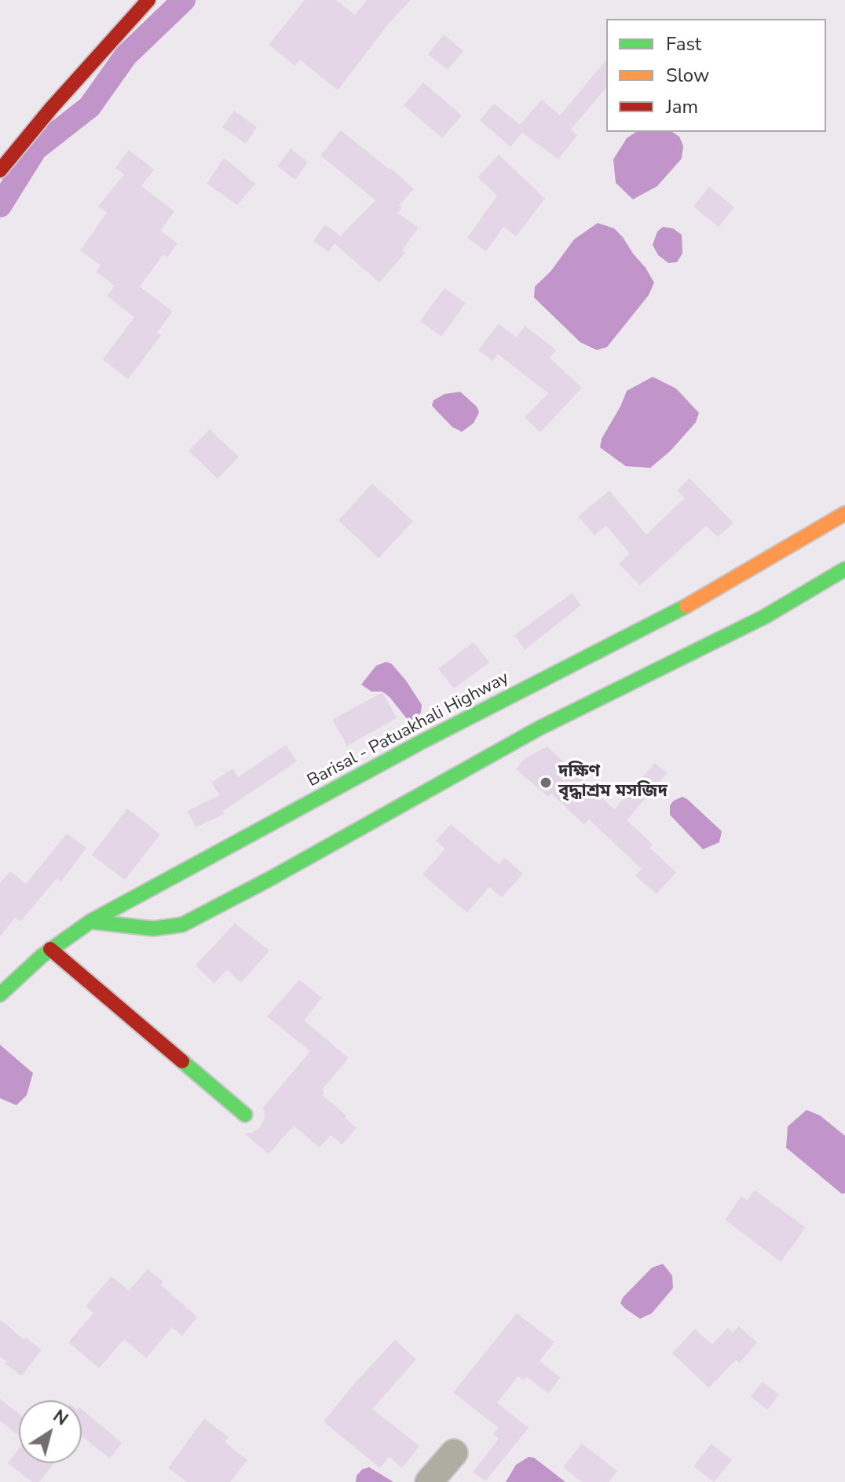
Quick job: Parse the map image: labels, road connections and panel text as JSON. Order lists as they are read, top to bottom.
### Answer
{
  "streets": {
    "main road": ["Barisal - Patuakhali Highway"]
  },
  "places": ["দক্ষিণ বৃদ্ধাশ্রম মসজিদ"],
  "legend": ["Fast", "Slow", "Jam"],
  "north": "top right"
}
